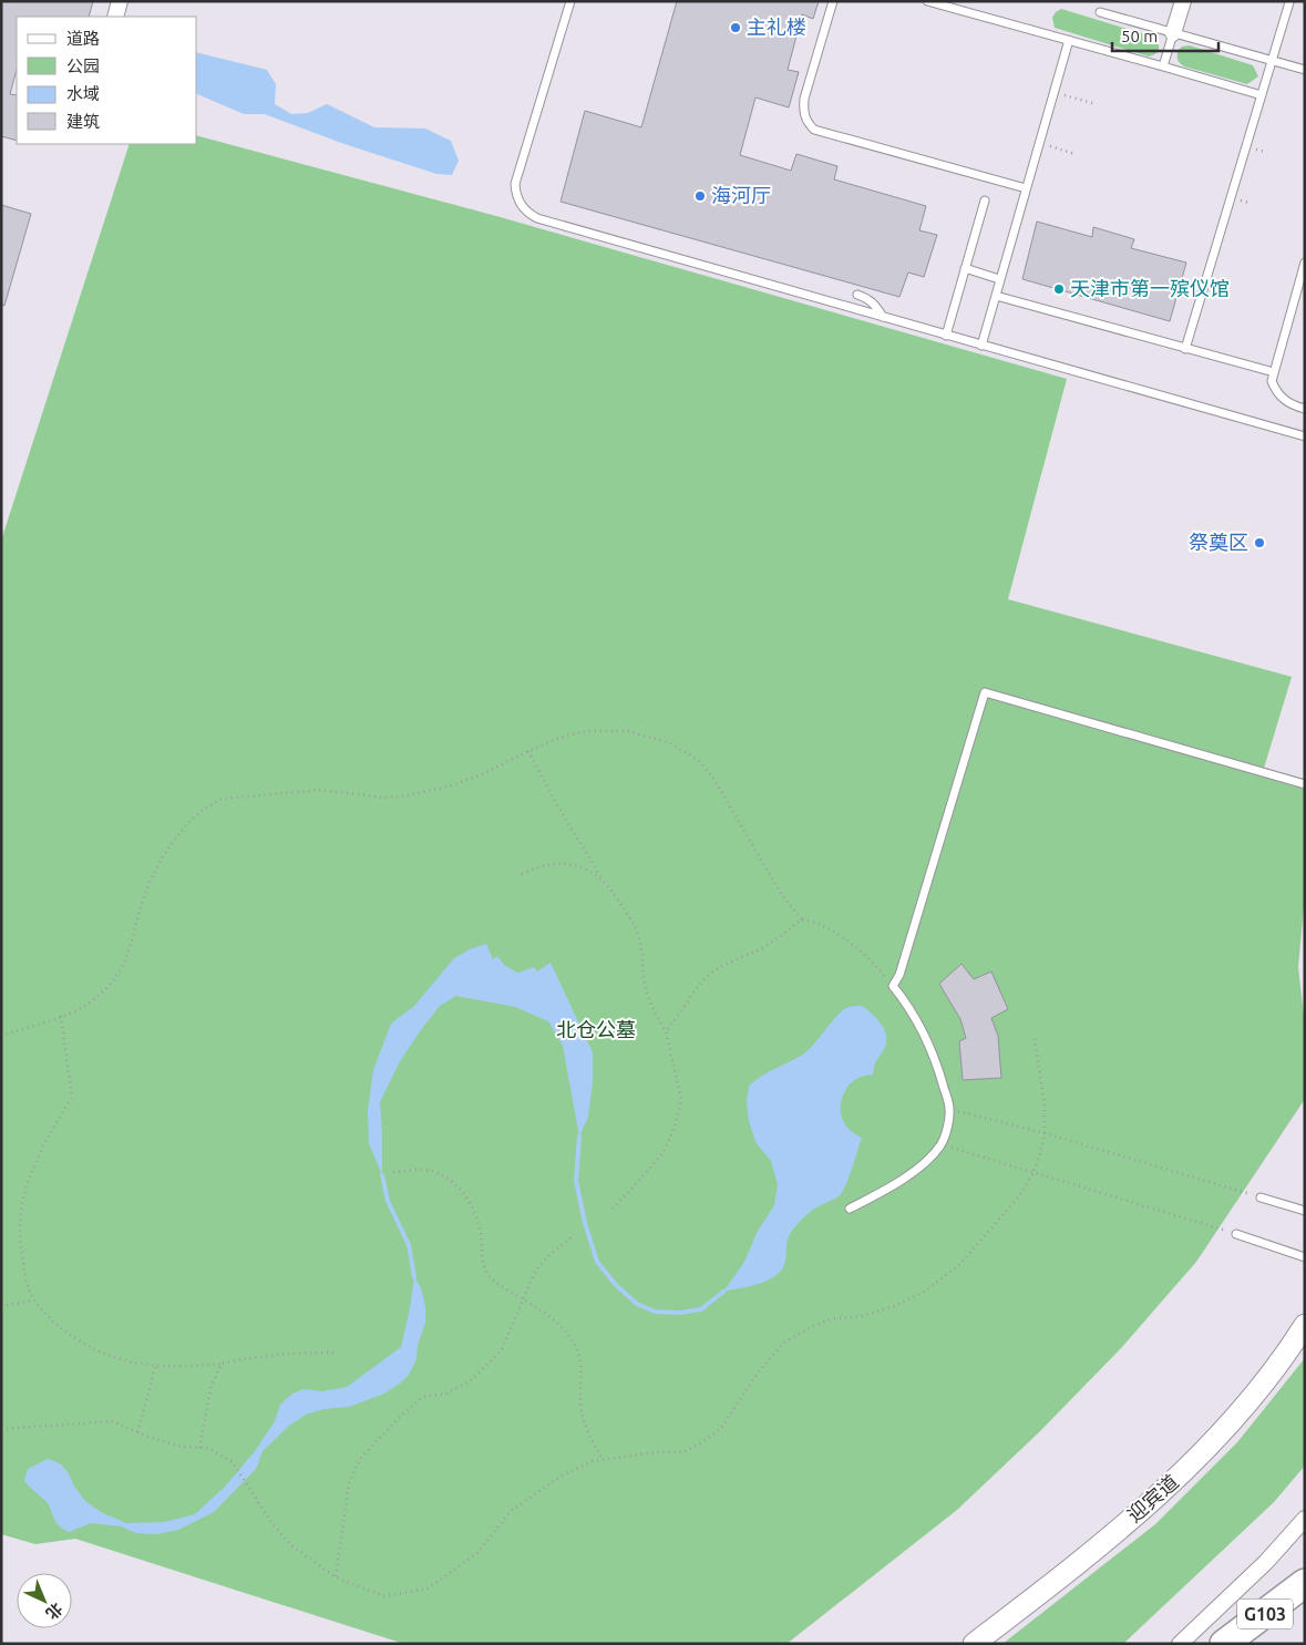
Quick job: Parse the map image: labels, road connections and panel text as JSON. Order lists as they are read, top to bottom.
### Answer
{
  "streets": {
    "highway": ["G103"],
    "street": ["迎宾道"]
  },
  "parks": ["北仓公墓"],
  "places": [
    "主礼楼",
    "海河厅",
    "天津市第一殡仪馆",
    "祭奠区"
  ],
  "legend": [
    "道路",
    "公园",
    "水域",
    "建筑"
  ],
  "scale_bar": "50 m",
  "north": "bottom right"
}
